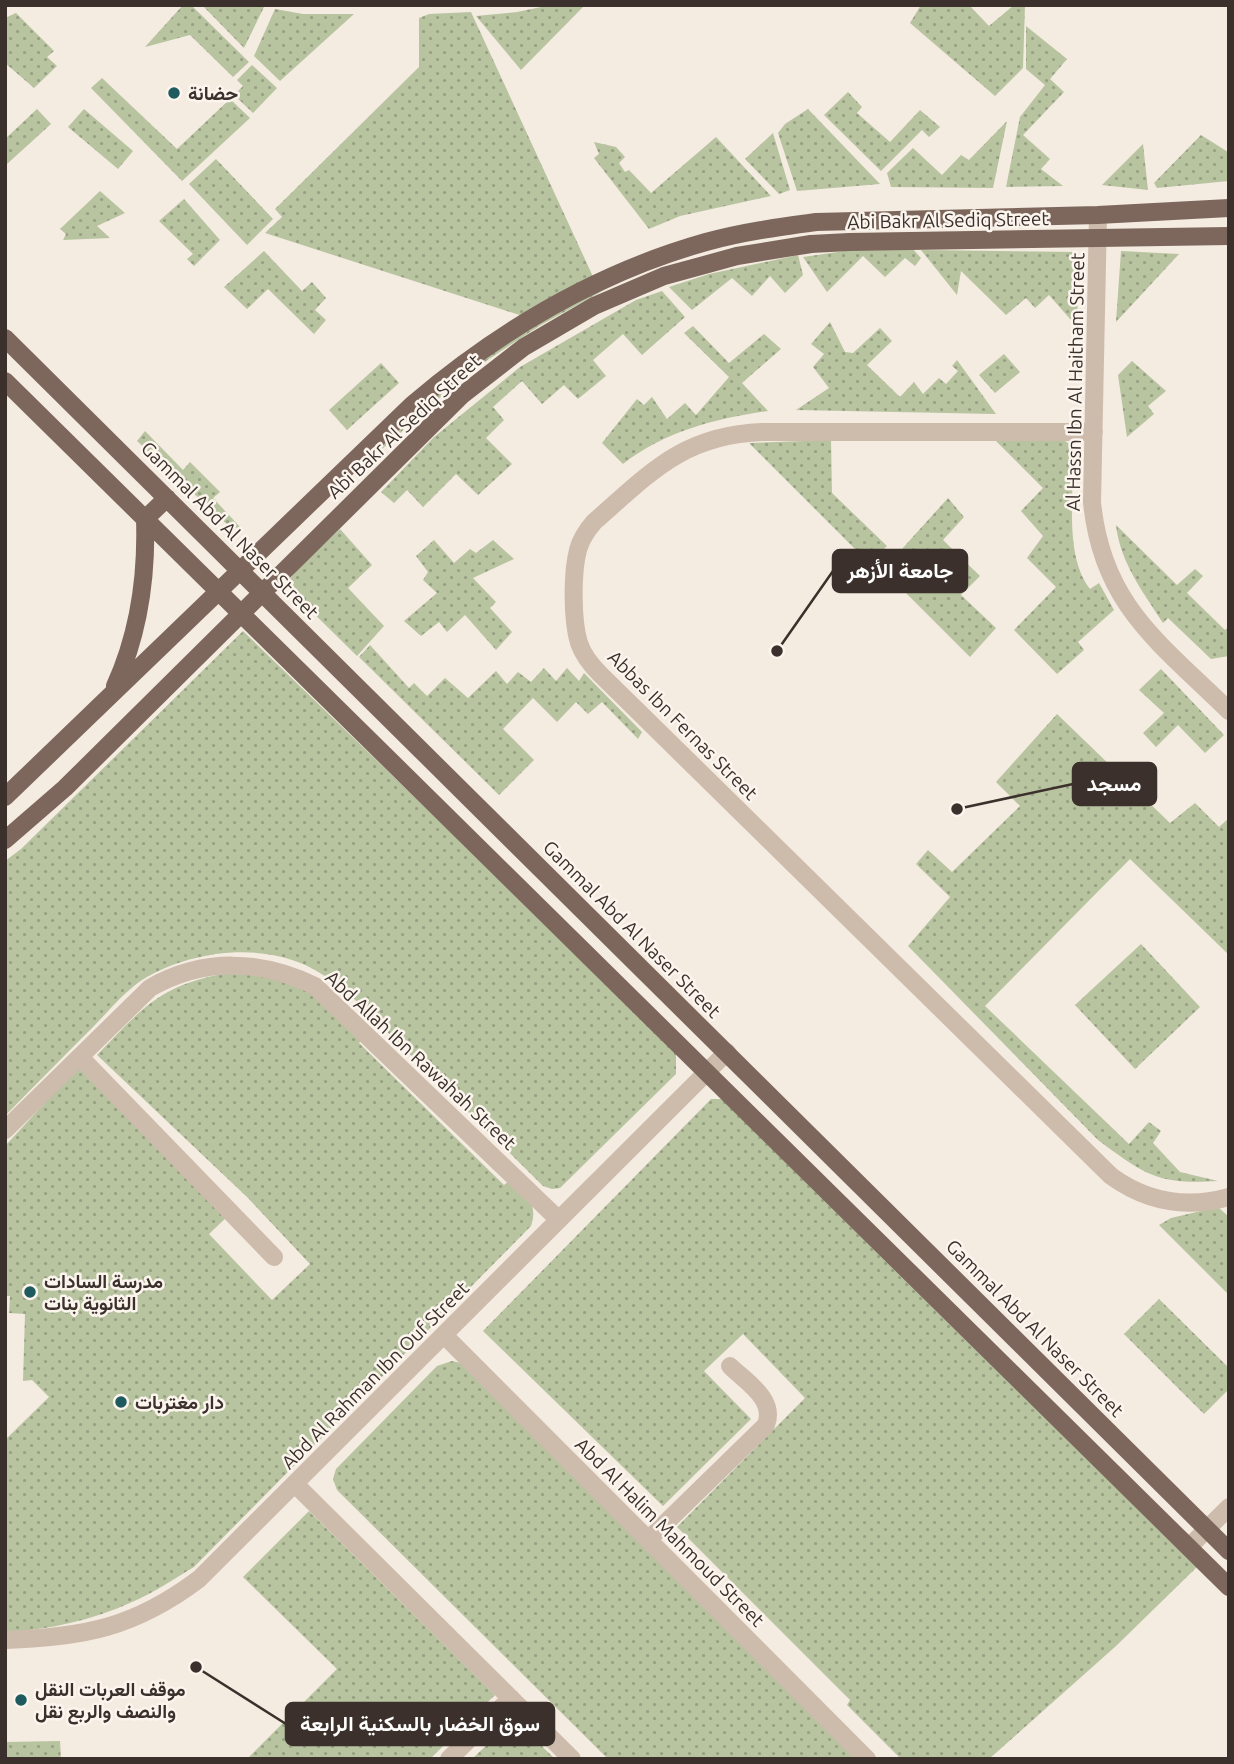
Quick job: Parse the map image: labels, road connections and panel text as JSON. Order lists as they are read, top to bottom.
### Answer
{
  "streets": {
    "main road": ["Abi Bakr Al Sediq Street", "Gammal Abd Al Naser Street"],
    "street": [
      "Al Hassn Ibn Al Haitham Street",
      "Abbas Ibn Fernas Street",
      "Abd Allah Ibn Rawahah Street",
      "Abd Al Rahman Ibn Ouf Street",
      "Abd Al Halim Mahmoud Street"
    ]
  },
  "crossings": [
    ["Abi Bakr Al Sediq Street", "Al Hassn Ibn Al Haitham Street"],
    ["Abi Bakr Al Sediq Street", "Gammal Abd Al Naser Street"],
    ["Al Hassn Ibn Al Haitham Street", "Abbas Ibn Fernas Street"],
    ["Gammal Abd Al Naser Street", "Abd Al Rahman Ibn Ouf Street"],
    ["Abd Allah Ibn Rawahah Street", "Abd Al Rahman Ibn Ouf Street"],
    ["Abd Al Rahman Ibn Ouf Street", "Abd Al Halim Mahmoud Street"]
  ],
  "places": [
    "حضانة",
    "جامعة الأزهر",
    "مسجد",
    "مدرسة السادات الثانوية بنات",
    "دار مغتربات",
    "سوق الخضار بالسكنية الرابعة",
    "موقف العربات النقل والنصف والربع نقل"
  ]
}
